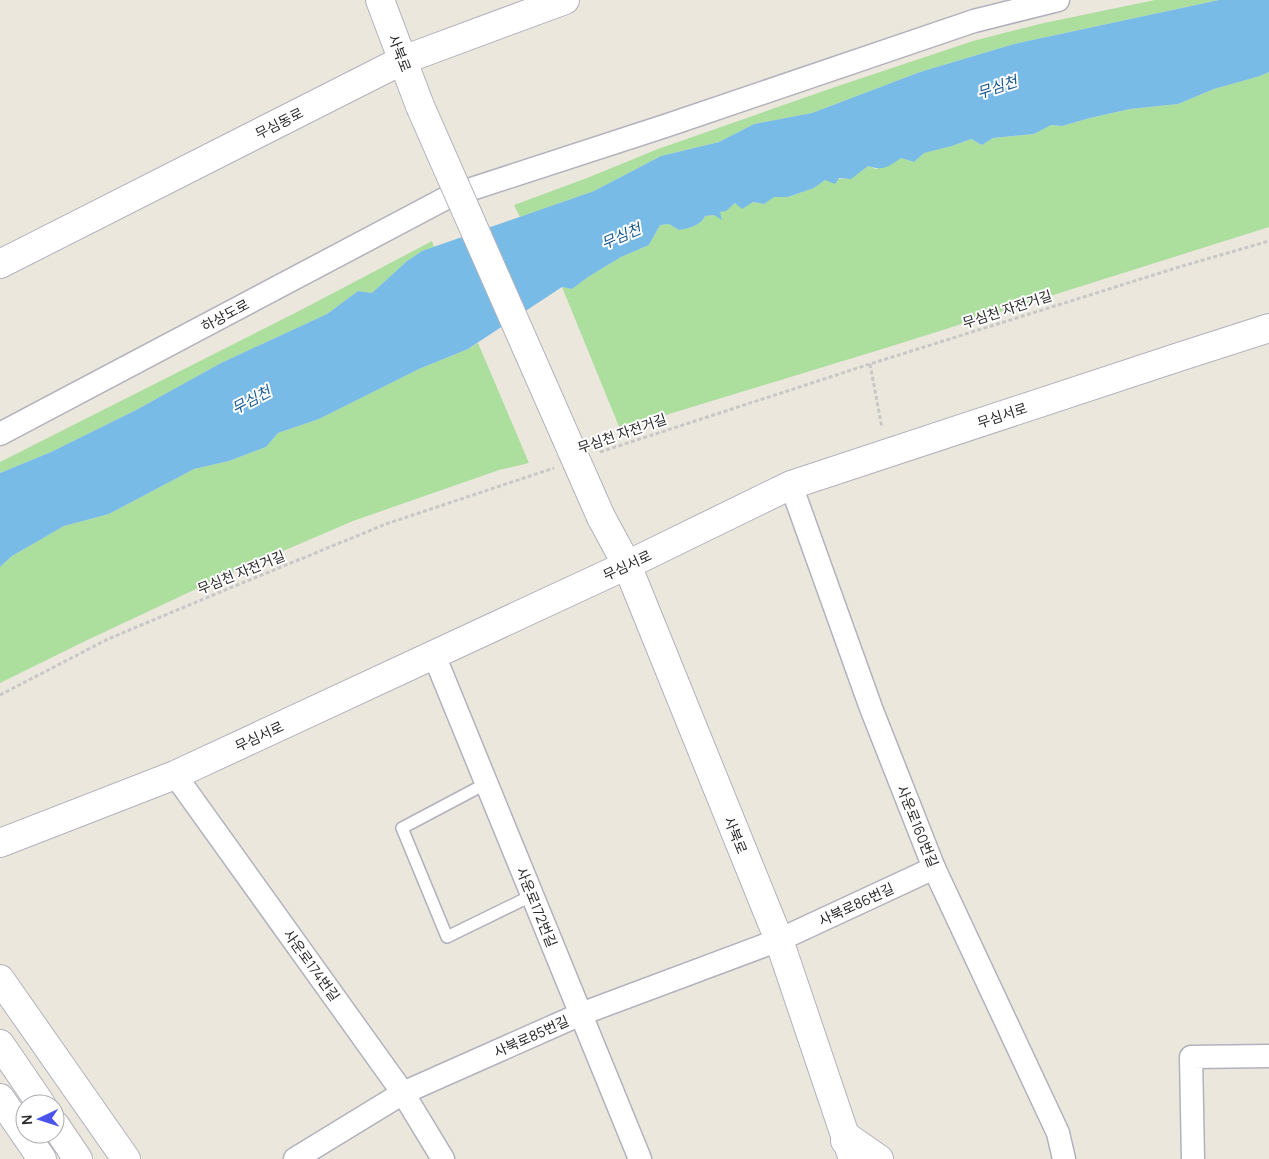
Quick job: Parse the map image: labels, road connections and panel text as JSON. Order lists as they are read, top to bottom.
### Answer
{
  "streets": {
    "street": [
      "사북로",
      "무심동로",
      "하상도로",
      "무심서로",
      "사운로160번길",
      "사북로86번길",
      "사운로172번길",
      "사운로174번길",
      "사북로85번길"
    ],
    "path": ["무심천 자전거길"]
  },
  "crossings": [
    ["사북로", "무심동로"],
    ["사북로", "무심서로"],
    ["사북로", "사북로86번길"],
    ["사북로", "사북로85번길"],
    ["무심서로", "사운로160번길"],
    ["무심서로", "사운로172번길"],
    ["무심서로", "사운로174번길"],
    ["사운로160번길", "사북로86번길"],
    ["사북로86번길", "사북로85번길"],
    ["사운로172번길", "사북로85번길"],
    ["사운로174번길", "사북로85번길"]
  ],
  "water": ["무심천"],
  "north": "left"
}
